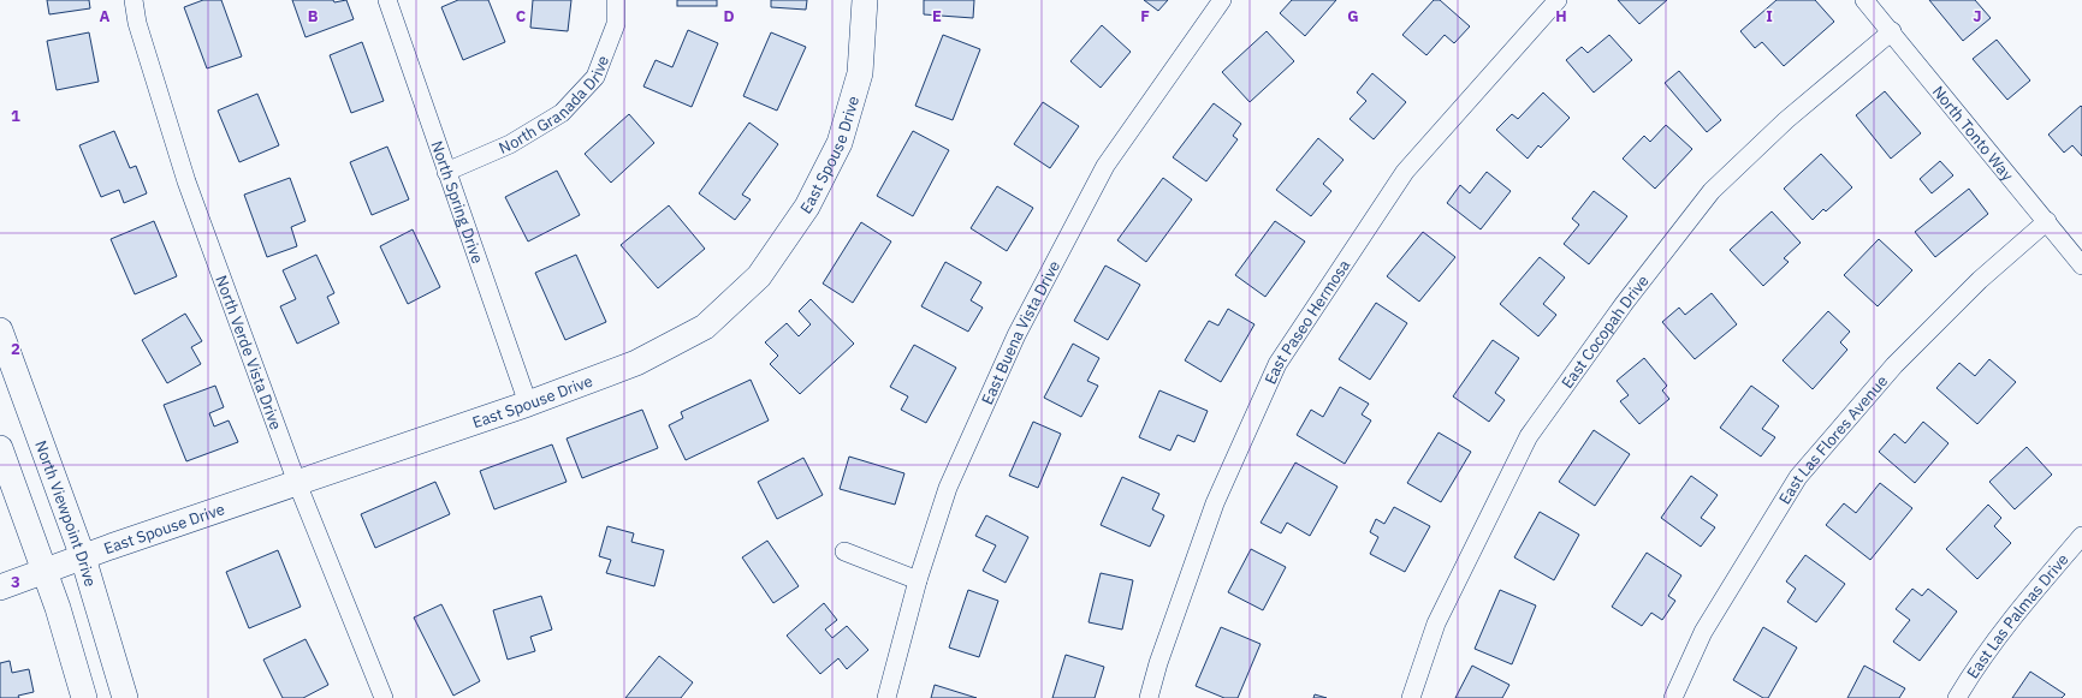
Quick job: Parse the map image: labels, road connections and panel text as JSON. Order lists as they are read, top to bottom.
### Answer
{
  "streets": {
    "main road": ["East Spouse Drive", "North Viewpoint Drive"],
    "street": [
      "North Granada Drive",
      "North Tonto Way",
      "North Spring Drive",
      "East Paseo Hermosa",
      "East Cocopah Drive",
      "East Buena Vista Drive",
      "North Verde Vista Drive",
      "East Las Flores Avenue",
      "East Las Palmas Drive"
    ]
  },
  "crossings": [
    ["North Granada Drive", "North Spring Drive"],
    ["North Tonto Way", "East Cocopah Drive"],
    ["North Tonto Way", "East Las Flores Avenue"],
    ["East Spouse Drive", "North Spring Drive"],
    ["East Spouse Drive", "North Verde Vista Drive"],
    ["East Spouse Drive", "North Viewpoint Drive"]
  ],
  "grid": {
    "columns": [
      "A",
      "B",
      "C",
      "D",
      "E",
      "F",
      "G",
      "H",
      "I",
      "J"
    ],
    "rows": ["1", "2", "3"]
  }
}
